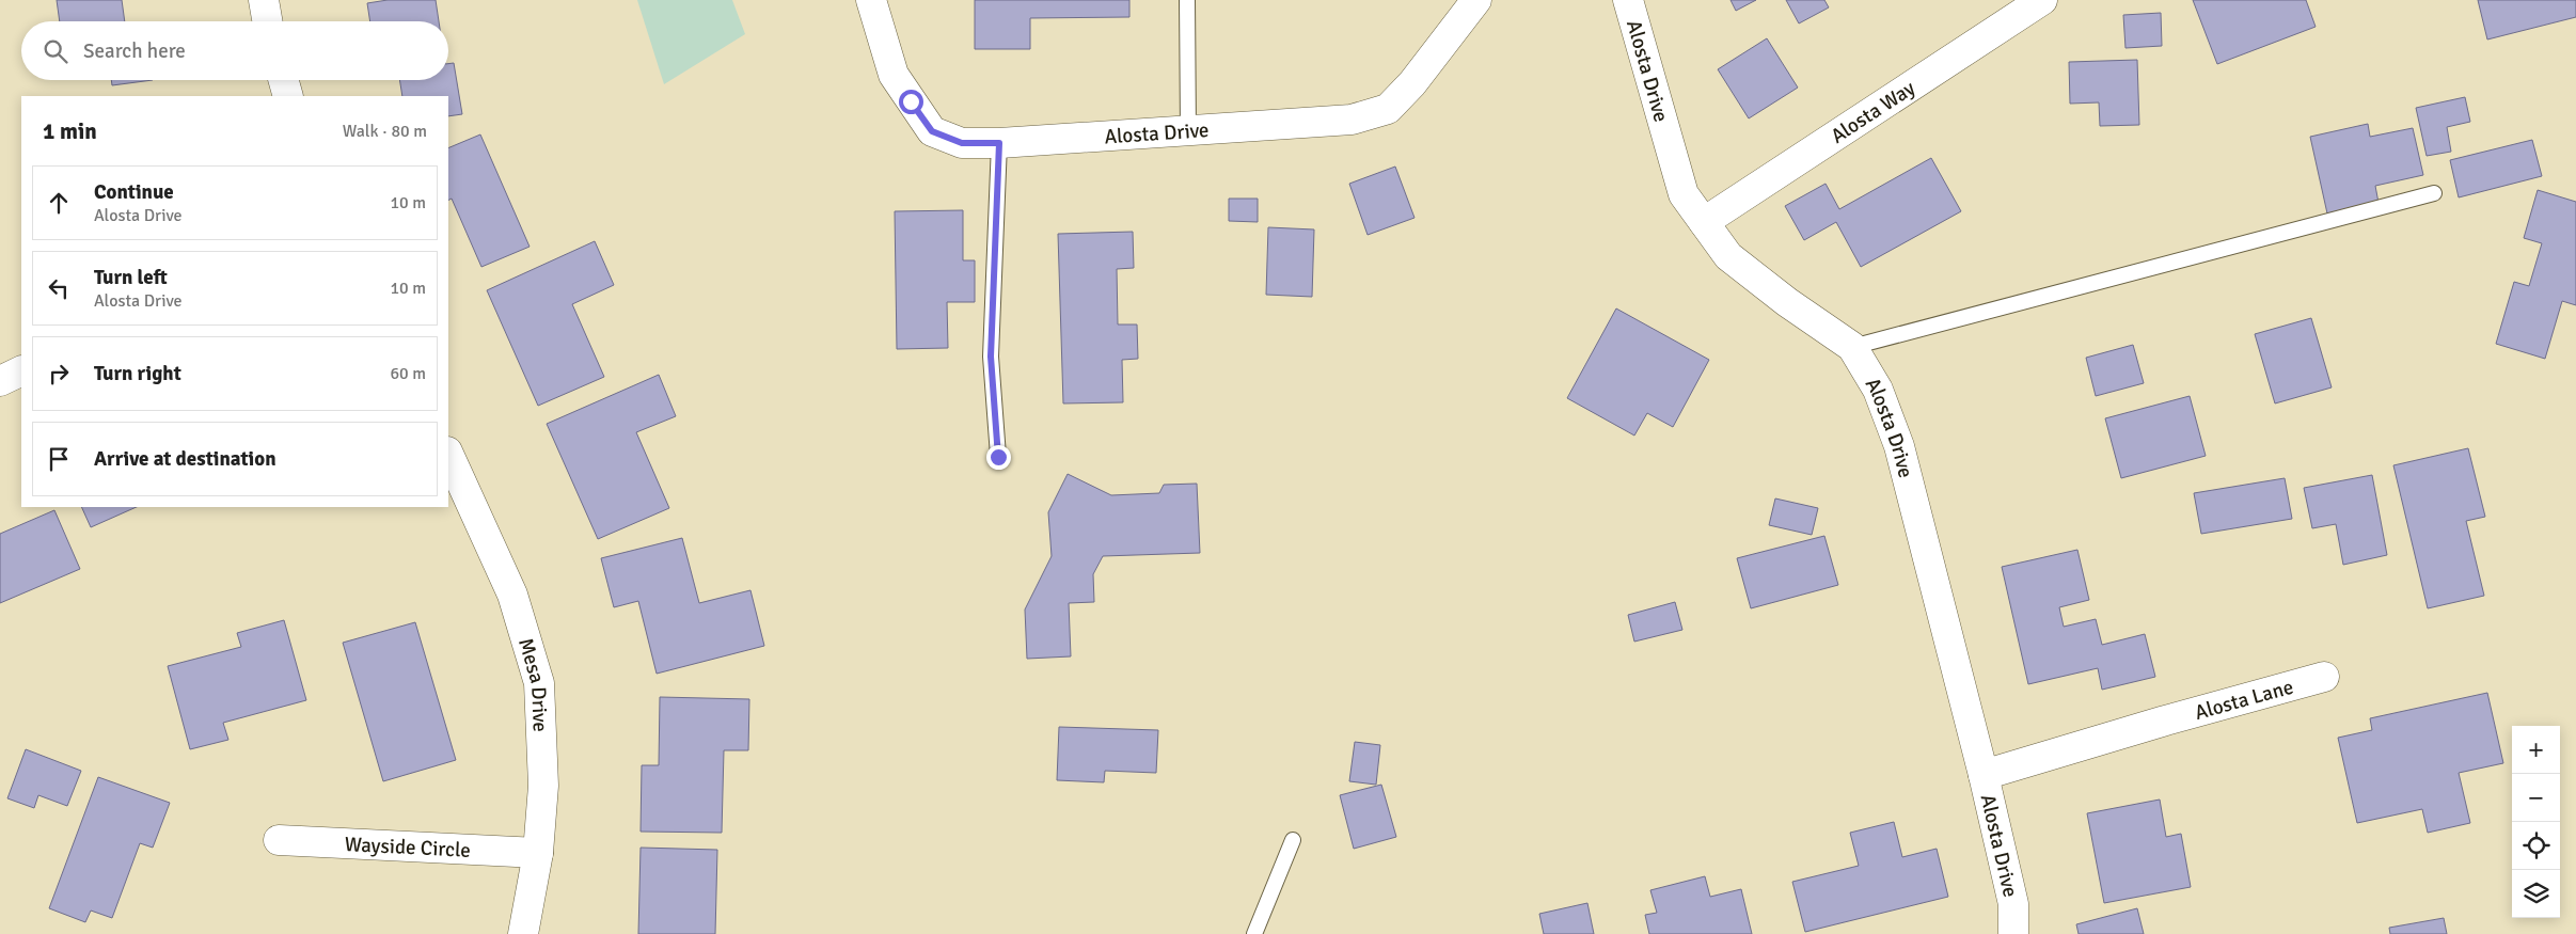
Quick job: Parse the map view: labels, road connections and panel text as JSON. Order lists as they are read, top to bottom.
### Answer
{
  "streets": {
    "street": [
      "Alosta Drive",
      "Alosta Way",
      "Mesa Drive",
      "Alosta Lane",
      "Wayside Circle"
    ]
  },
  "crossings": [
    ["Alosta Drive", "Alosta Way"],
    ["Alosta Drive", "Alosta Lane"],
    ["Mesa Drive", "Wayside Circle"]
  ],
  "page": {
    "search": "Search here",
    "heading": ["1 min", "Walk · 80 m"],
    "list": [
      ["Continue", "Alosta Drive", "10 m"],
      ["Turn left", "Alosta Drive", "10 m"],
      ["Turn right", "60 m"],
      "Arrive at destination"
    ],
    "map_buttons": ["+", "−"]
  }
}
